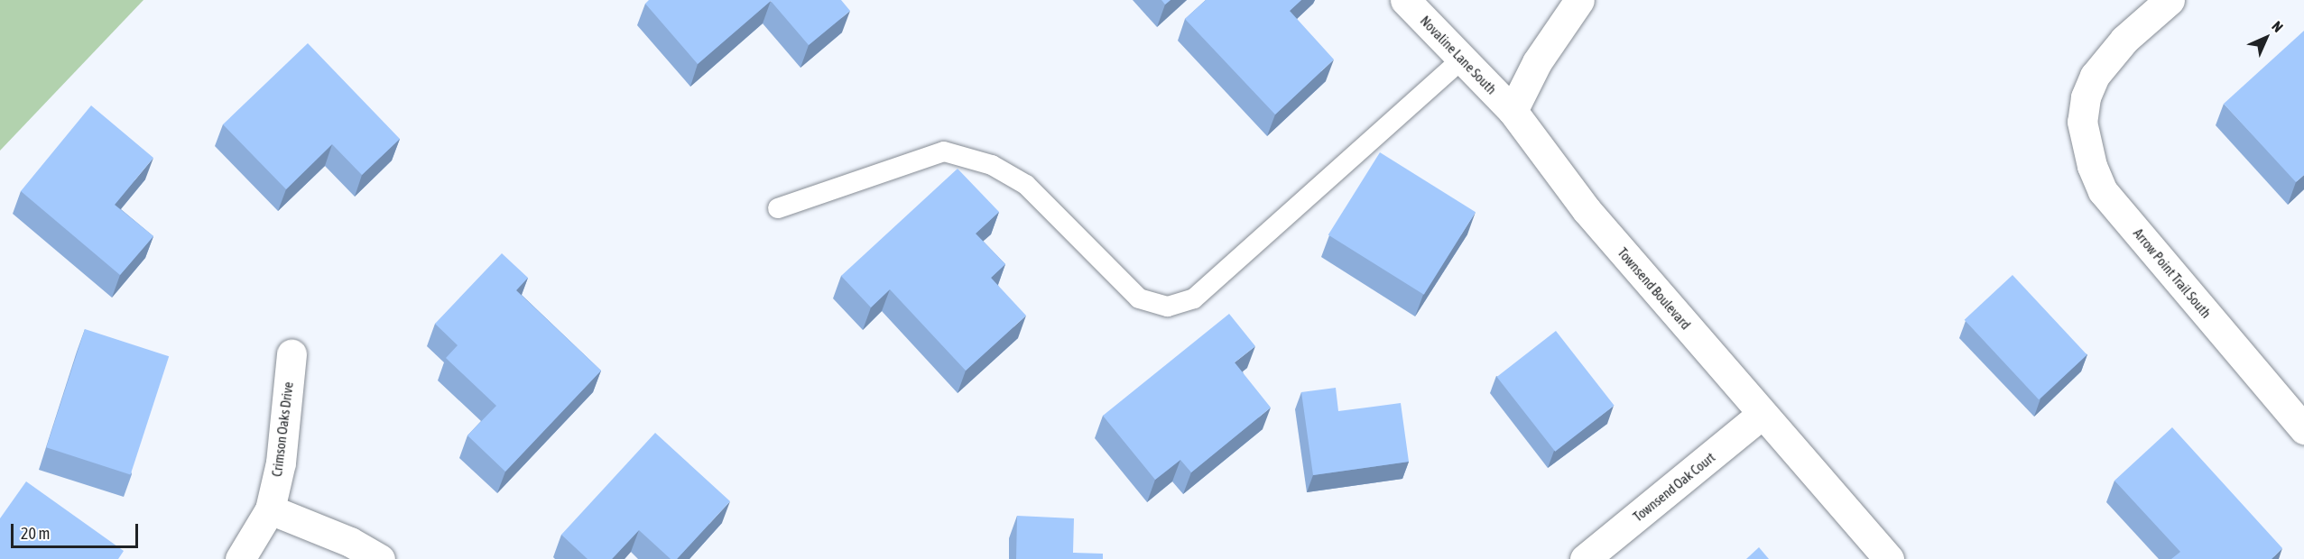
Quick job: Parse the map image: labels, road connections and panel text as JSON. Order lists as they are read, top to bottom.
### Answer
{
  "streets": {
    "street": [
      "Novaline Lane South",
      "Arrow Point Trail South",
      "Townsend Boulevard",
      "Crimson Oaks Drive",
      "Townsend Oak Court"
    ]
  },
  "crossings": [
    ["Novaline Lane South", "Townsend Boulevard"],
    ["Townsend Boulevard", "Townsend Oak Court"]
  ],
  "scale_bar": "20 m",
  "north": "top right"
}
